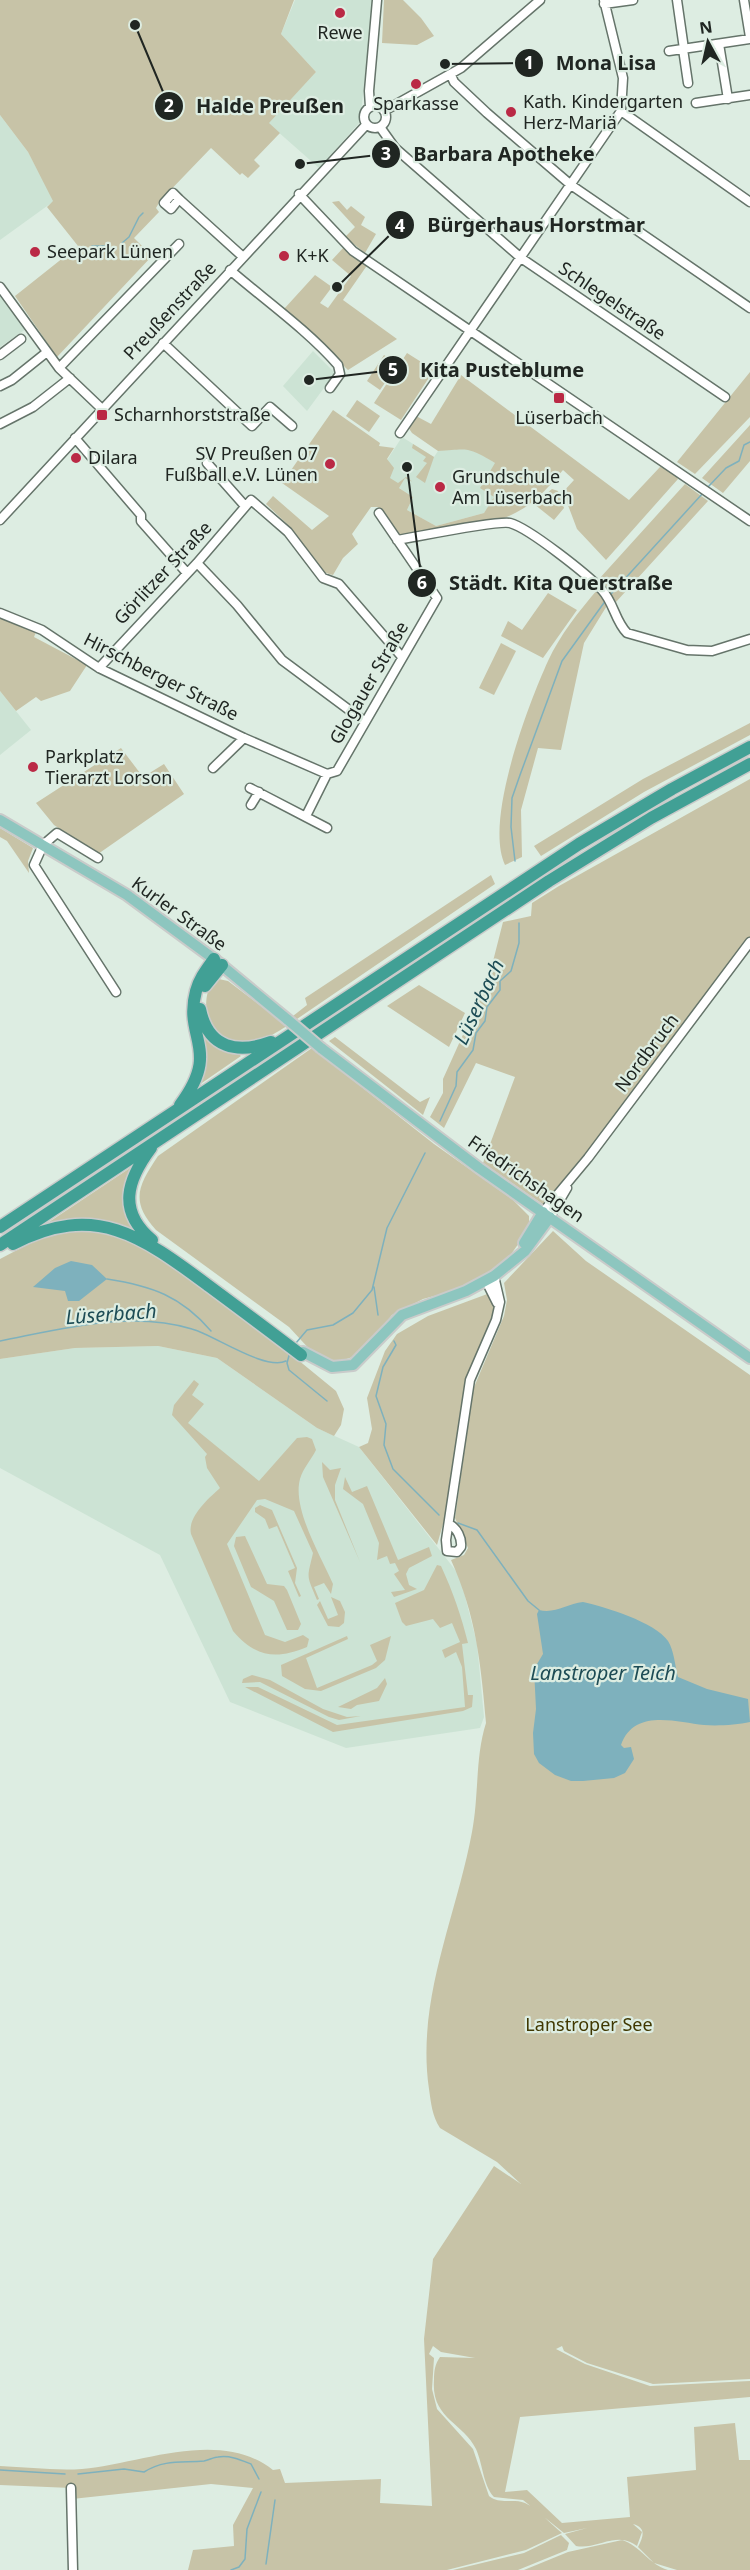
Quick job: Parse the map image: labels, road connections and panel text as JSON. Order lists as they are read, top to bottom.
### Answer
{
  "streets": {
    "main road": ["Kurler Straße", "Friedrichshagen"],
    "street": [
      "Schlegelstraße",
      "Preußenstraße",
      "Görlitzer Straße",
      "Hirschberger Straße",
      "Glogauer Straße",
      "Nordbruch"
    ]
  },
  "crossings": [
    ["Schlegelstraße", "Preußenstraße"],
    ["Görlitzer Straße", "Hirschberger Straße"],
    ["Hirschberger Straße", "Glogauer Straße"],
    ["Kurler Straße", "Friedrichshagen"],
    ["Nordbruch", "Friedrichshagen"]
  ],
  "water": ["Lüserbach", "Lanstroper Teich"],
  "parks": ["Lanstroper See"],
  "places": {
    "other": [
      "Rewe",
      "Halde Preußen",
      "Mona Lisa",
      "Sparkasse",
      "Kath. Kindergarten Herz-Mariä",
      "Barbara Apotheke",
      "Seepark Lünen",
      "K+K",
      "Bürgerhaus Horstmar",
      "Kita Pusteblume",
      "Dilara",
      "SV Preußen 07 Fußball e.V. Lünen",
      "Städt. Kita Querstraße",
      "Grundschule Am Lüserbach",
      "Parkplatz Tierarzt Lorson"
    ],
    "transit": ["Lüserbach", "Scharnhorststraße"]
  },
  "north": "top"
}
